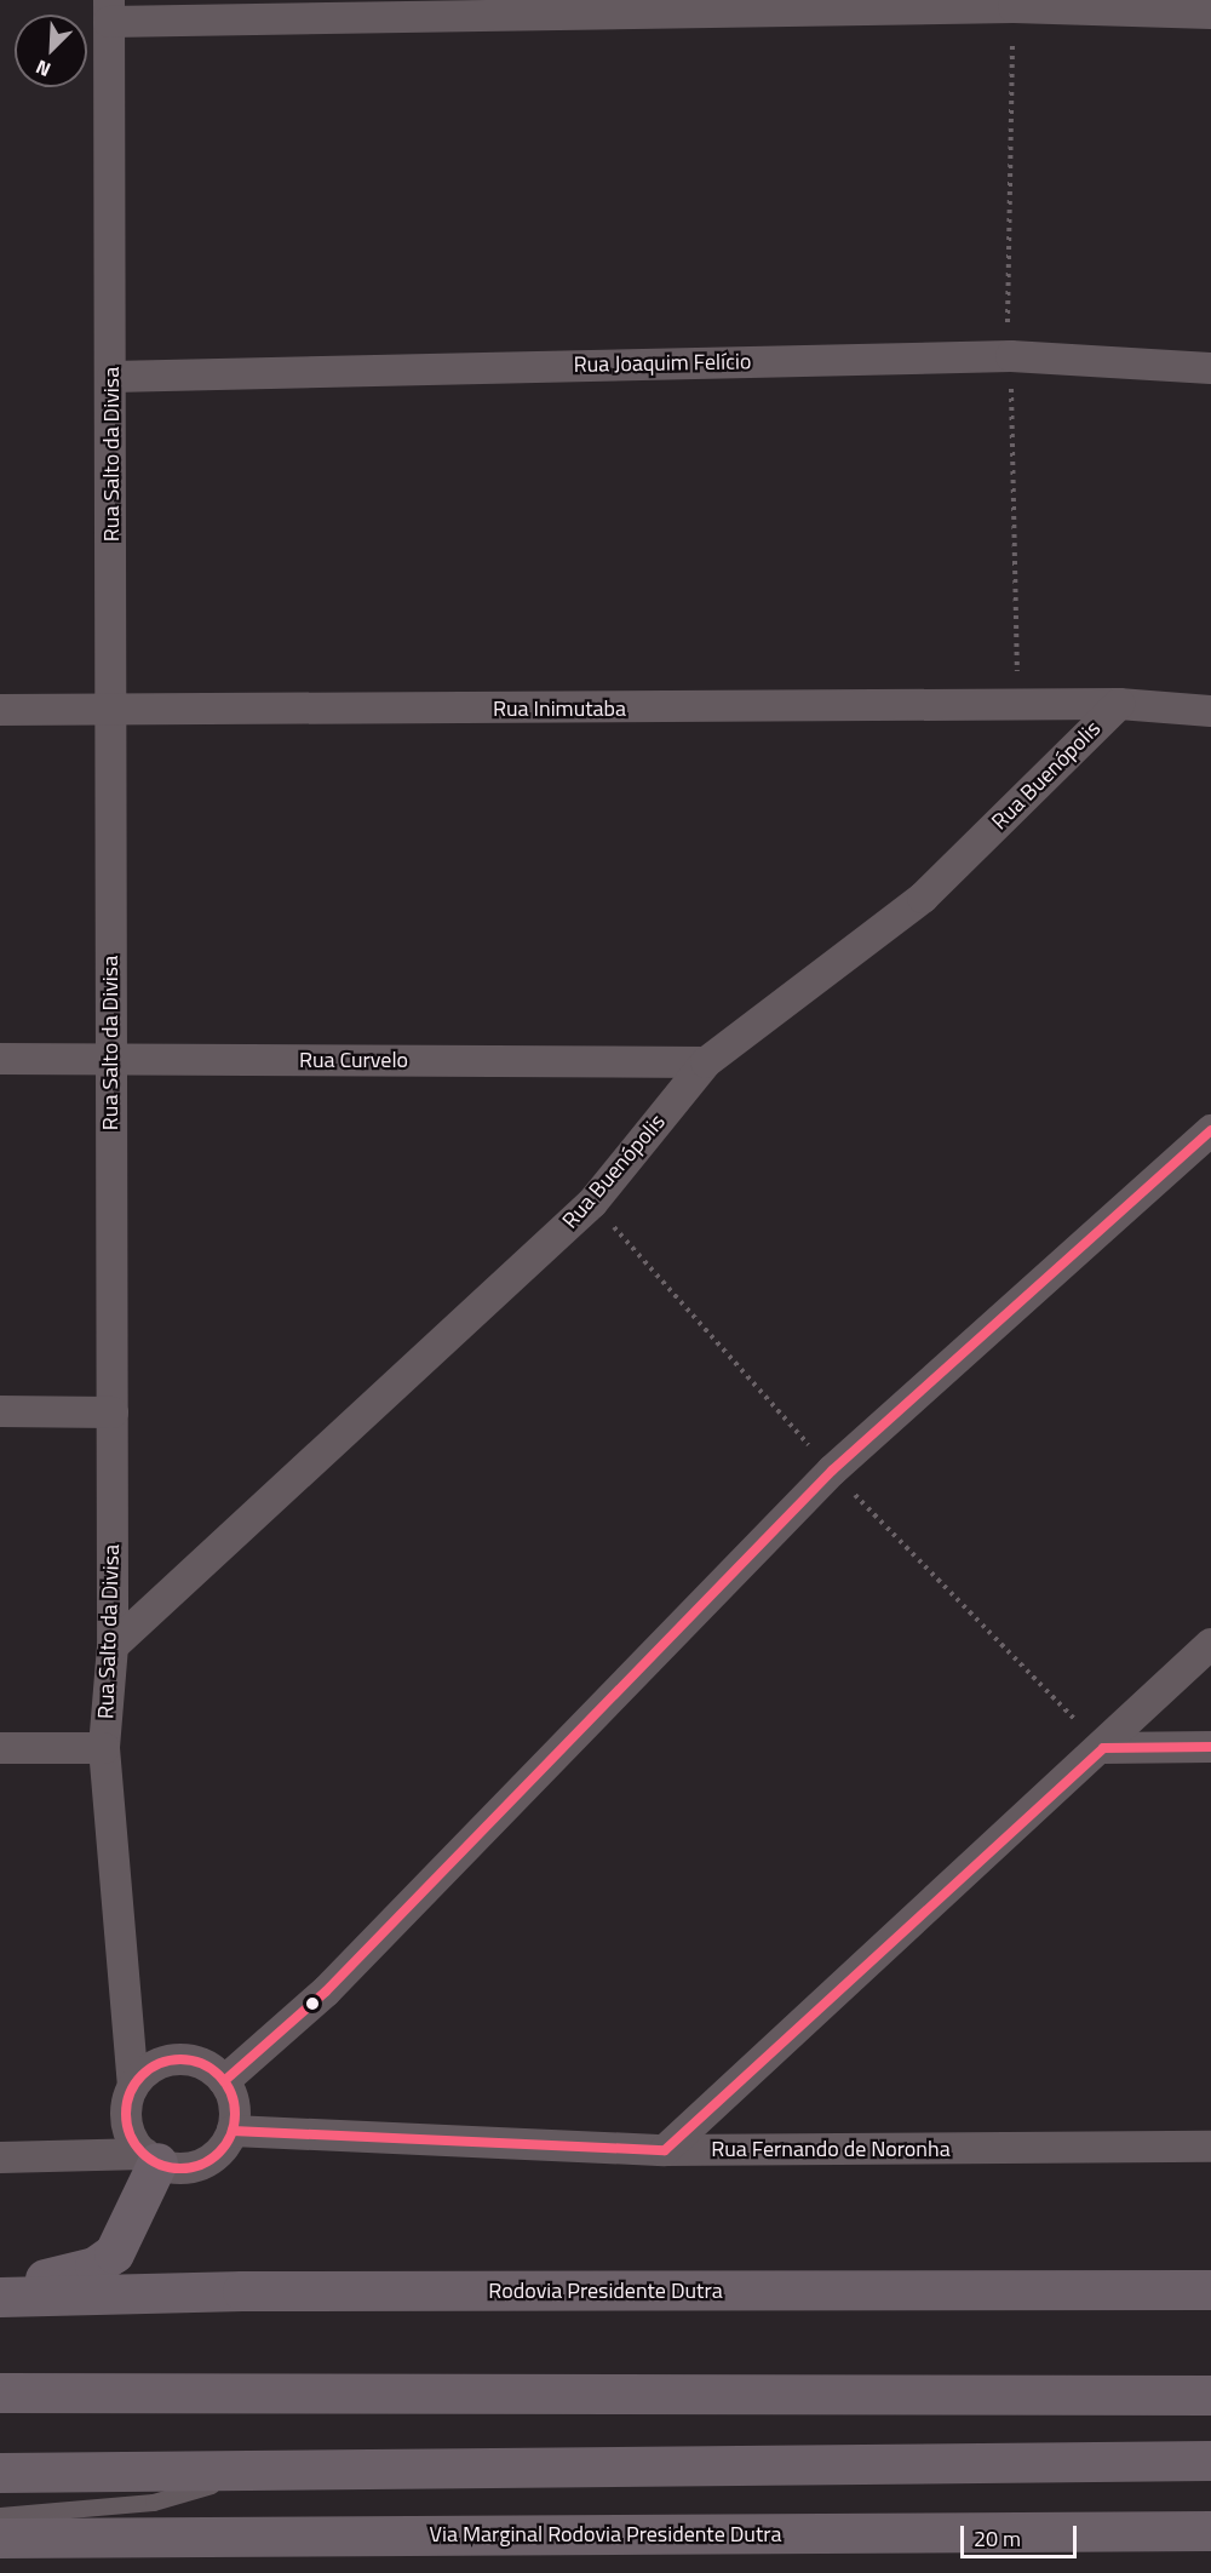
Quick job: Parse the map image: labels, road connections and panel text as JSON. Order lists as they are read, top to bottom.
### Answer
{
  "streets": {
    "highway": ["Rodovia Presidente Dutra", "Via Marginal Rodovia Presidente Dutra"],
    "street": [
      "Rua Joaquim Felício",
      "Rua Salto da Divisa",
      "Rua Inimutaba",
      "Rua Buenópolis",
      "Rua Curvelo",
      "Rua Fernando de Noronha"
    ]
  },
  "crossings": [
    ["Rua Joaquim Felício", "Rua Salto da Divisa"],
    ["Rua Salto da Divisa", "Rua Inimutaba"],
    ["Rua Salto da Divisa", "Rua Buenópolis"],
    ["Rua Salto da Divisa", "Rua Curvelo"],
    ["Rua Salto da Divisa", "Rua Fernando de Noronha"],
    ["Rua Inimutaba", "Rua Buenópolis"],
    ["Rua Buenópolis", "Rua Curvelo"]
  ],
  "scale_bar": "20 m",
  "north": "bottom left"
}
